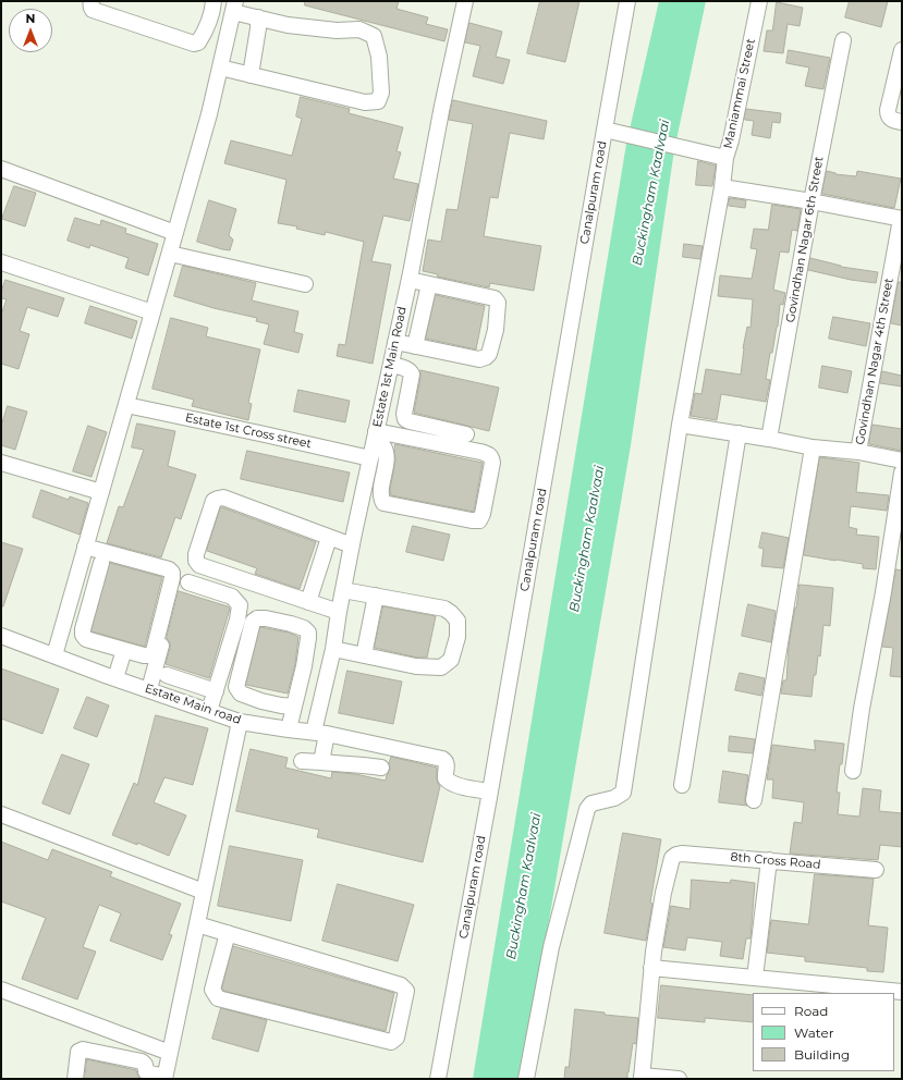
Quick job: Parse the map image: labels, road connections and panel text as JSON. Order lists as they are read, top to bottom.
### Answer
{
  "streets": {
    "street": [
      "Maniammai Street",
      "Canalpuram road",
      "Govindhan Nagar 6th Street",
      "Govindhan Nagar 4th Street",
      "Estate 1st Main Road",
      "Estate 1st Cross street",
      "Estate Main road",
      "8th Cross Road"
    ]
  },
  "crossings": [
    ["Canalpuram road", "Estate Main road"],
    ["Estate 1st Main Road", "Estate 1st Cross street"],
    ["Estate 1st Main Road", "Estate Main road"]
  ],
  "water": ["Buckingham Kaalvaai"],
  "legend": ["Road", "Water", "Building"],
  "north": "top"
}
